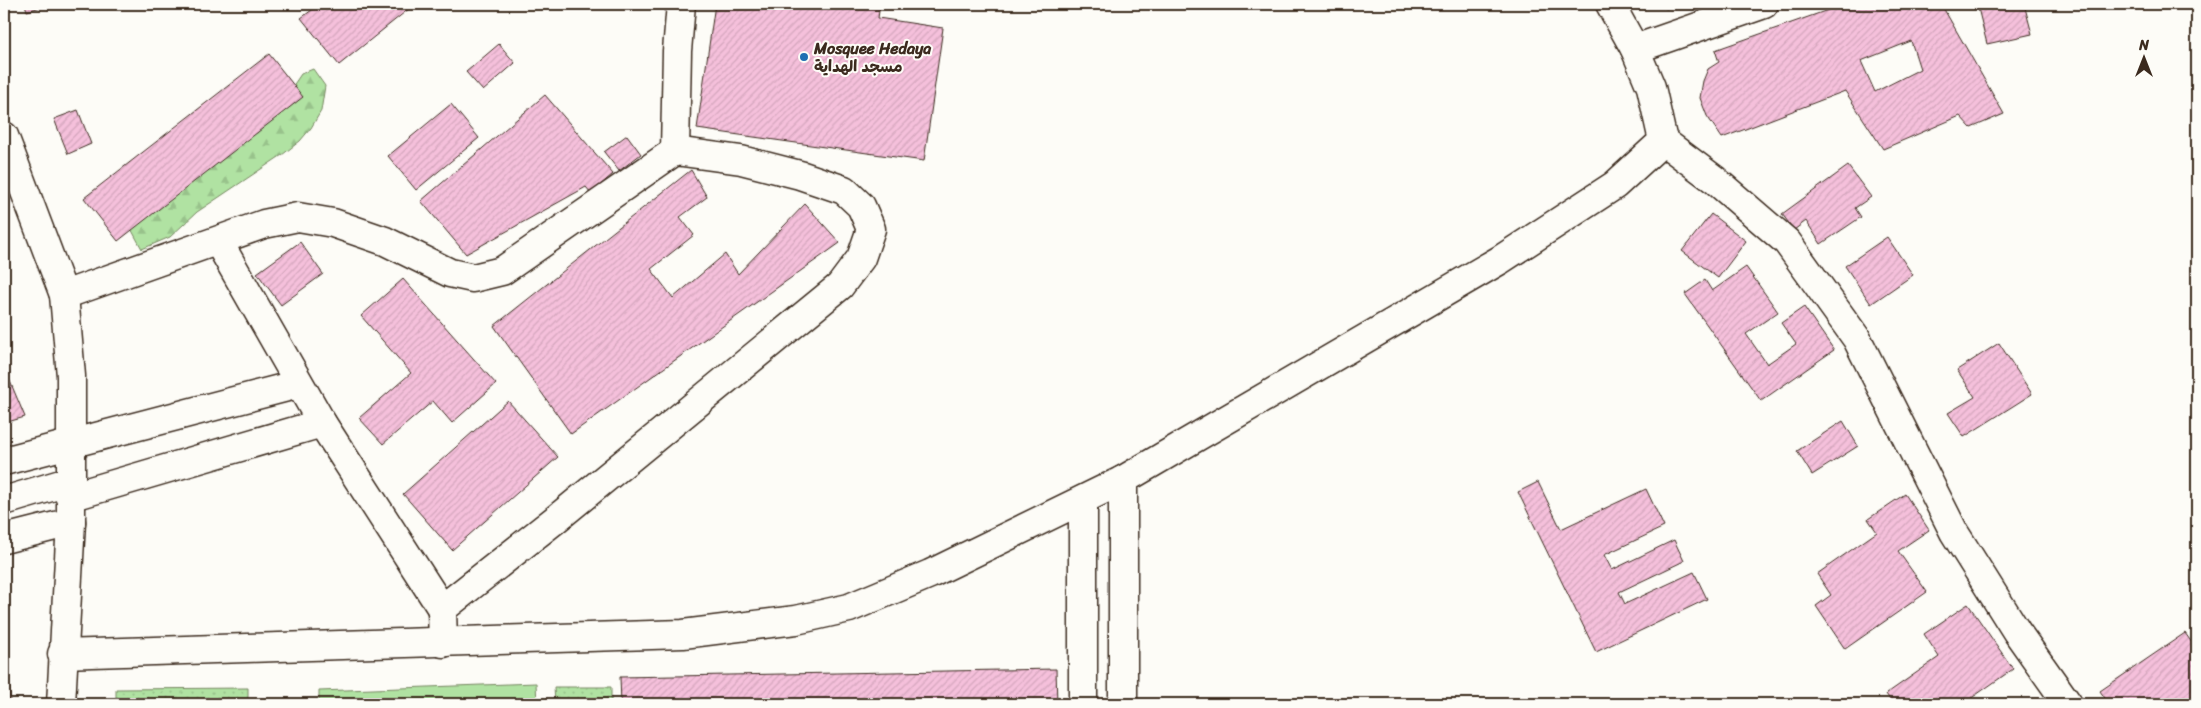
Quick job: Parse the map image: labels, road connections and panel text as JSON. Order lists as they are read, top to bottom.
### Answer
{
  "places": ["Mosquee Hedaya مسجد الهداية"],
  "north": "top"
}
